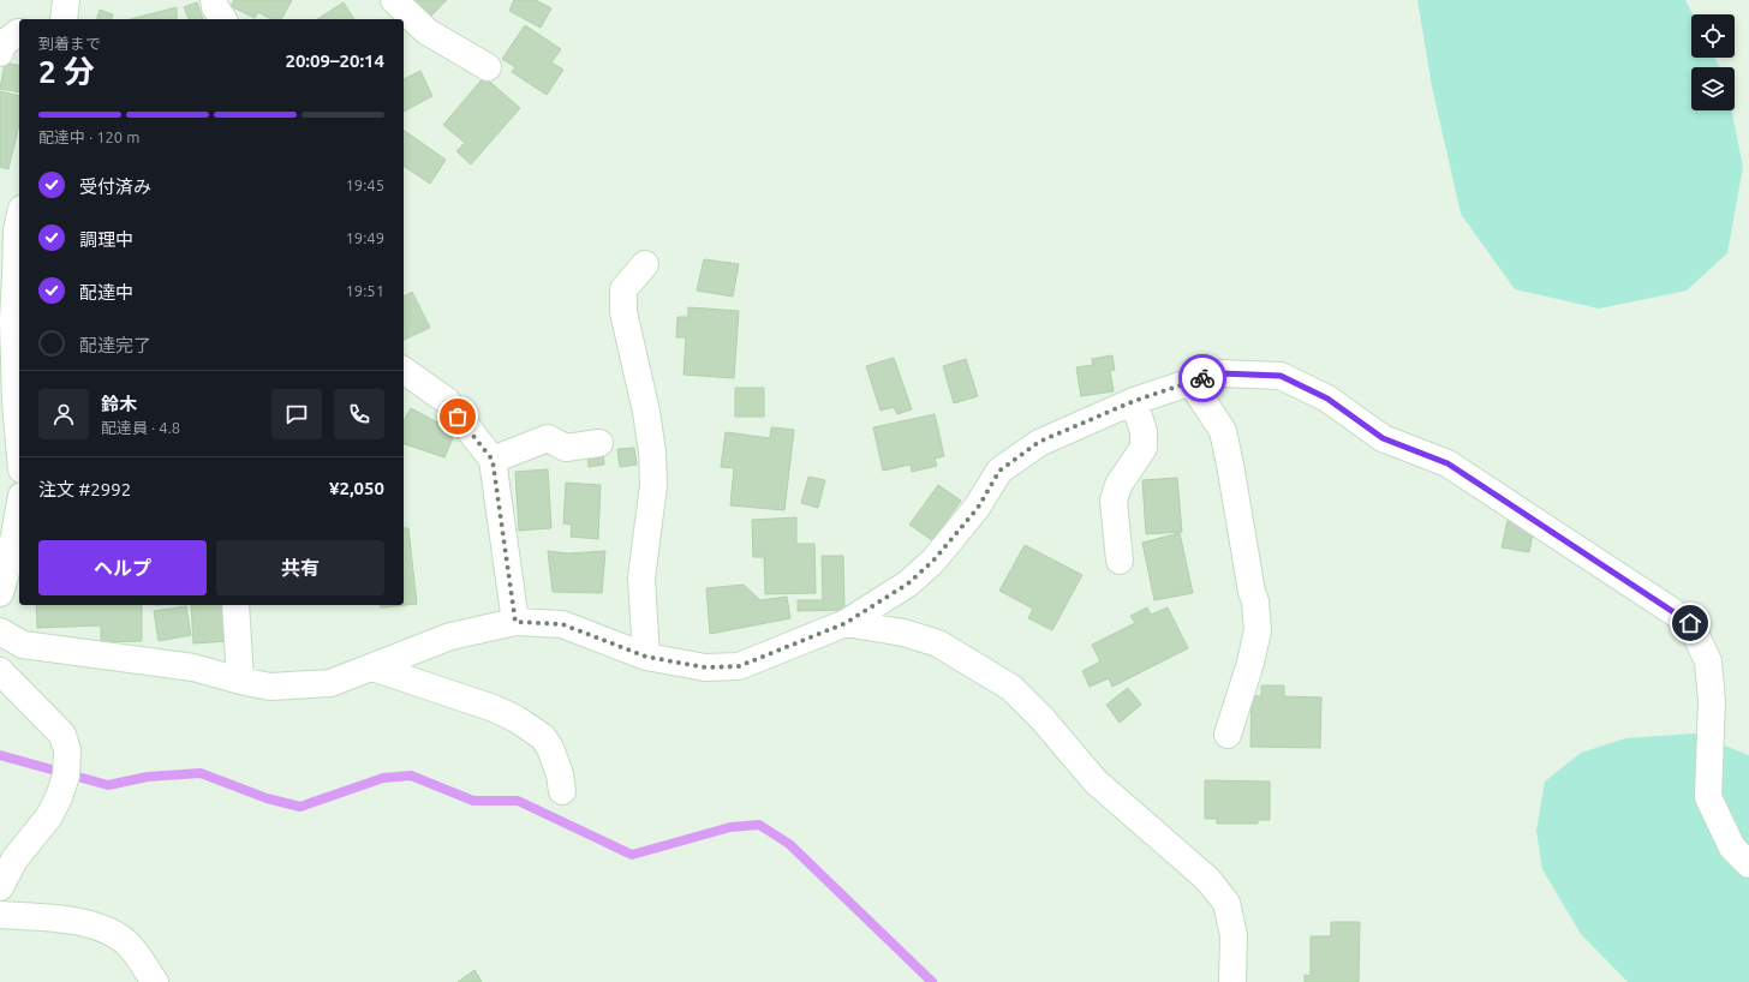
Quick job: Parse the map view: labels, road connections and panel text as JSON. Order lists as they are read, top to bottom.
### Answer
{
  "page": {
    "heading": ["2 分", "到着まで", "20:09–20:14"],
    "panel": [
      "鈴木",
      "配達員 · 4.8",
      "注文 #2992",
      "¥2,050"
    ],
    "bar": "配達中 · 120 m",
    "list": [
      ["受付済み", "19:45"],
      ["調理中", "19:49"],
      ["配達中", "19:51"],
      "配達完了"
    ],
    "buttons": ["ヘルプ", "共有"]
  }
}
